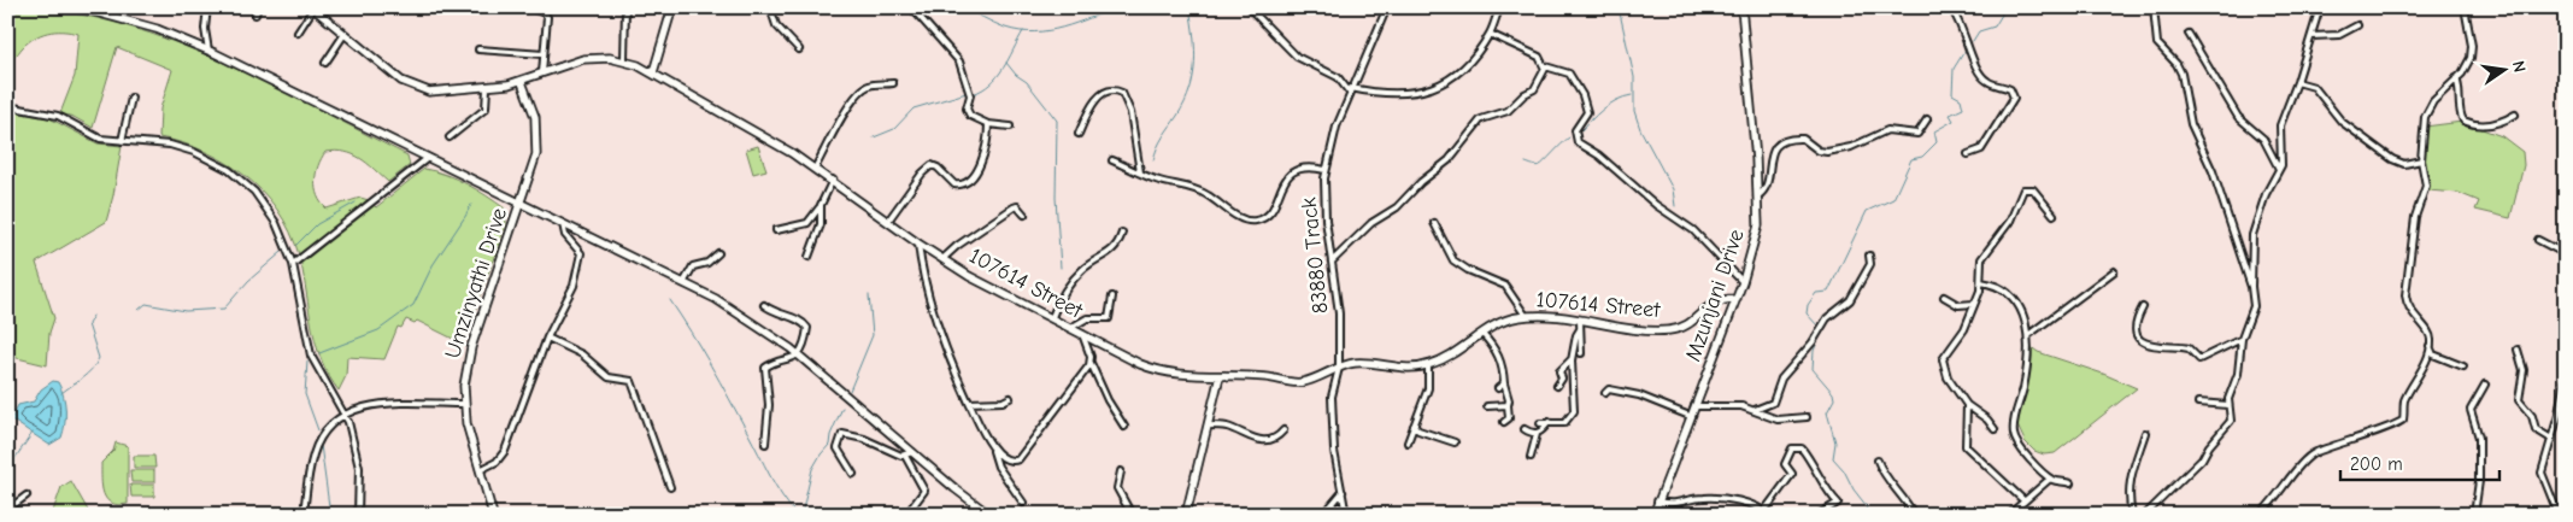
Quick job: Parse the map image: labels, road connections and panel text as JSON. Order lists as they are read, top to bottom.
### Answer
{
  "streets": {
    "street": [
      "83880 Track",
      "Umzinyathi Drive",
      "107614 Street",
      "Mzunjani Drive"
    ]
  },
  "crossings": [
    ["83880 Track", "107614 Street"],
    ["Umzinyathi Drive", "107614 Street"],
    ["107614 Street", "Mzunjani Drive"]
  ],
  "scale_bar": "200 m",
  "north": "right"
}
